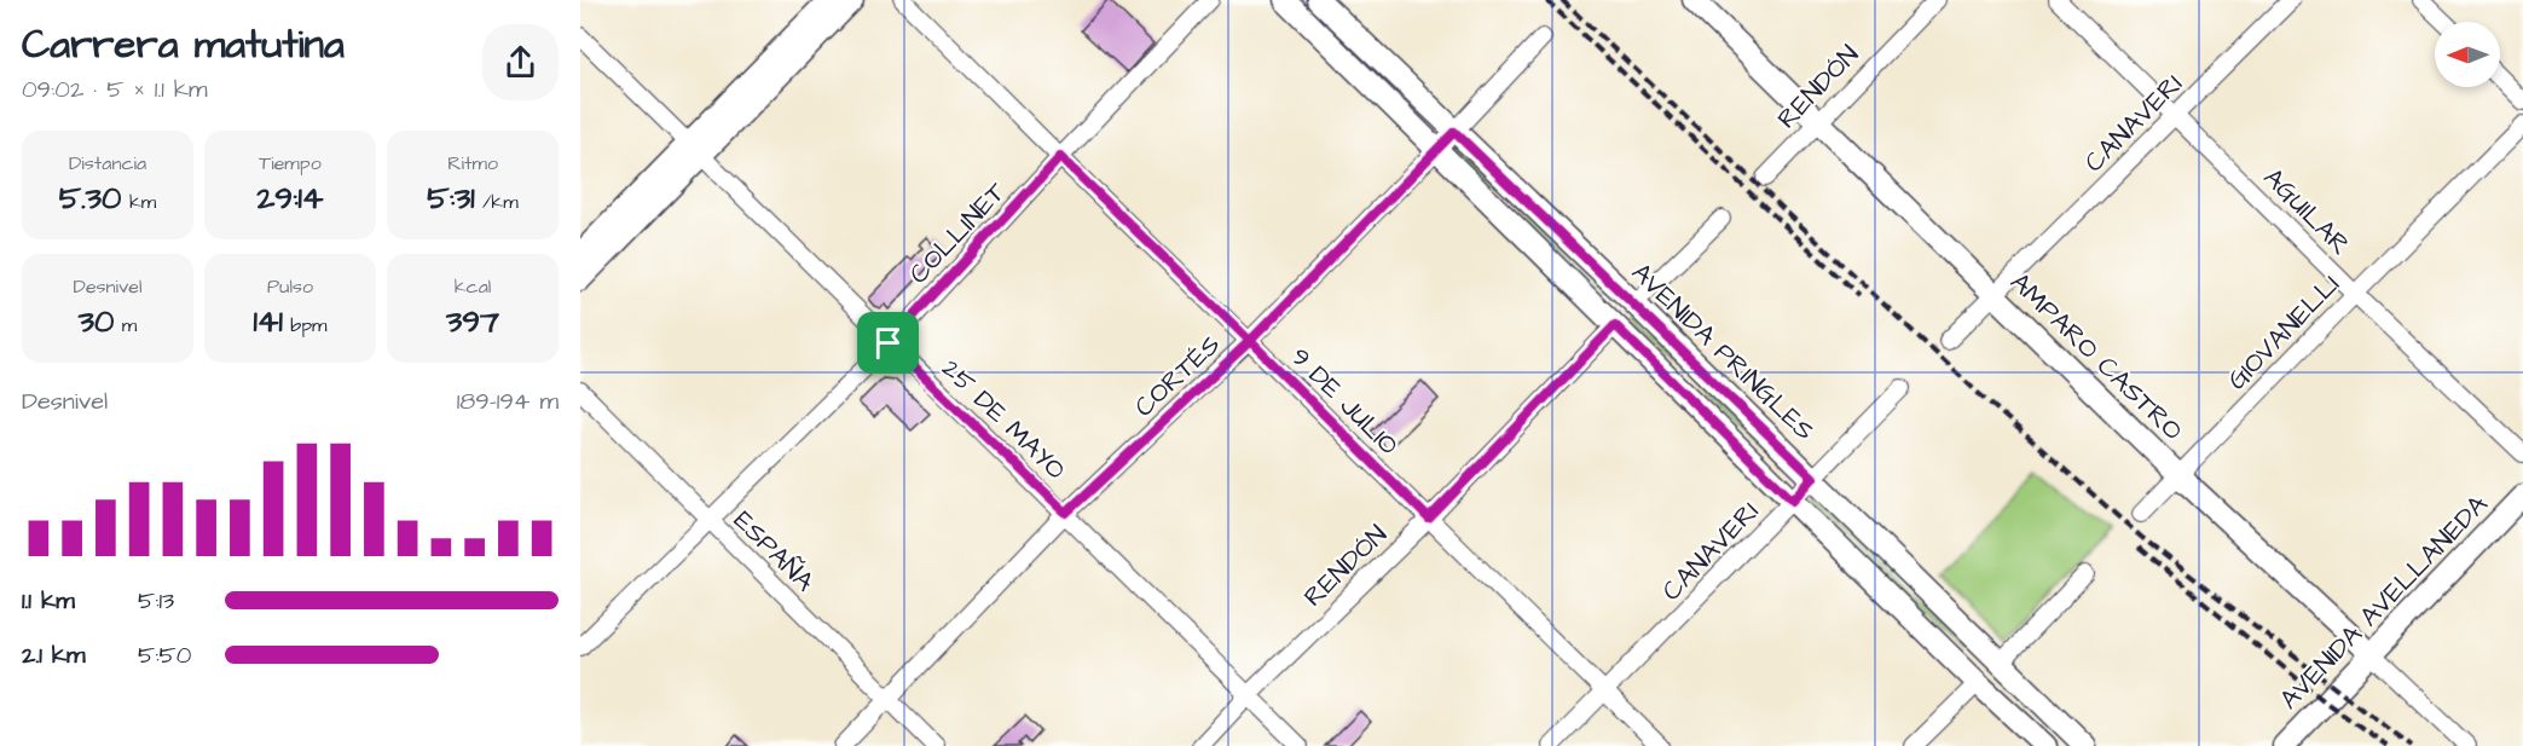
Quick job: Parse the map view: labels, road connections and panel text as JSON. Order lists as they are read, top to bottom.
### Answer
{
  "streets": {
    "main road": ["AVENIDA PRINGLES", "AMPARO CASTRO", "AVENIDA AVELLANEDA"],
    "street": [
      "RENDÓN",
      "CANAVERI",
      "AGUILAR",
      "COLLINET",
      "GIOVANELLI",
      "CORTÉS",
      "9 DE JULIO",
      "25 DE MAYO",
      "ESPAÑA"
    ]
  },
  "crossings": [
    ["RENDÓN", "AMPARO CASTRO"],
    ["RENDÓN", "9 DE JULIO"],
    ["RENDÓN", "25 DE MAYO"],
    ["CANAVERI", "AGUILAR"],
    ["CANAVERI", "AVENIDA PRINGLES"],
    ["CANAVERI", "AMPARO CASTRO"],
    ["CANAVERI", "9 DE JULIO"],
    ["AGUILAR", "GIOVANELLI"],
    ["COLLINET", "9 DE JULIO"],
    ["COLLINET", "25 DE MAYO"],
    ["COLLINET", "ESPAÑA"],
    ["GIOVANELLI", "AMPARO CASTRO"],
    ["AVENIDA PRINGLES", "CORTÉS"],
    ["AMPARO CASTRO", "AVENIDA AVELLANEDA"],
    ["CORTÉS", "9 DE JULIO"],
    ["CORTÉS", "25 DE MAYO"],
    ["CORTÉS", "ESPAÑA"]
  ],
  "north": "left",
  "page": {
    "heading": ["Carrera matutina", "09:02 · 5 × 1.1 km"],
    "stats": [
      ["Distancia", "5.30 km"],
      ["Tiempo", "29:14"],
      ["Ritmo", "5:31 /km"],
      ["Desnivel", "30 m"],
      ["Pulso", "141 bpm"],
      ["kcal", "397"]
    ],
    "chart": ["Desnivel", "189–194 m"],
    "list": [
      {
        "name": "1.1 km",
        "note": "5:13"
      },
      {
        "name": "2.1 km",
        "note": "5:50"
      }
    ]
  }
}
